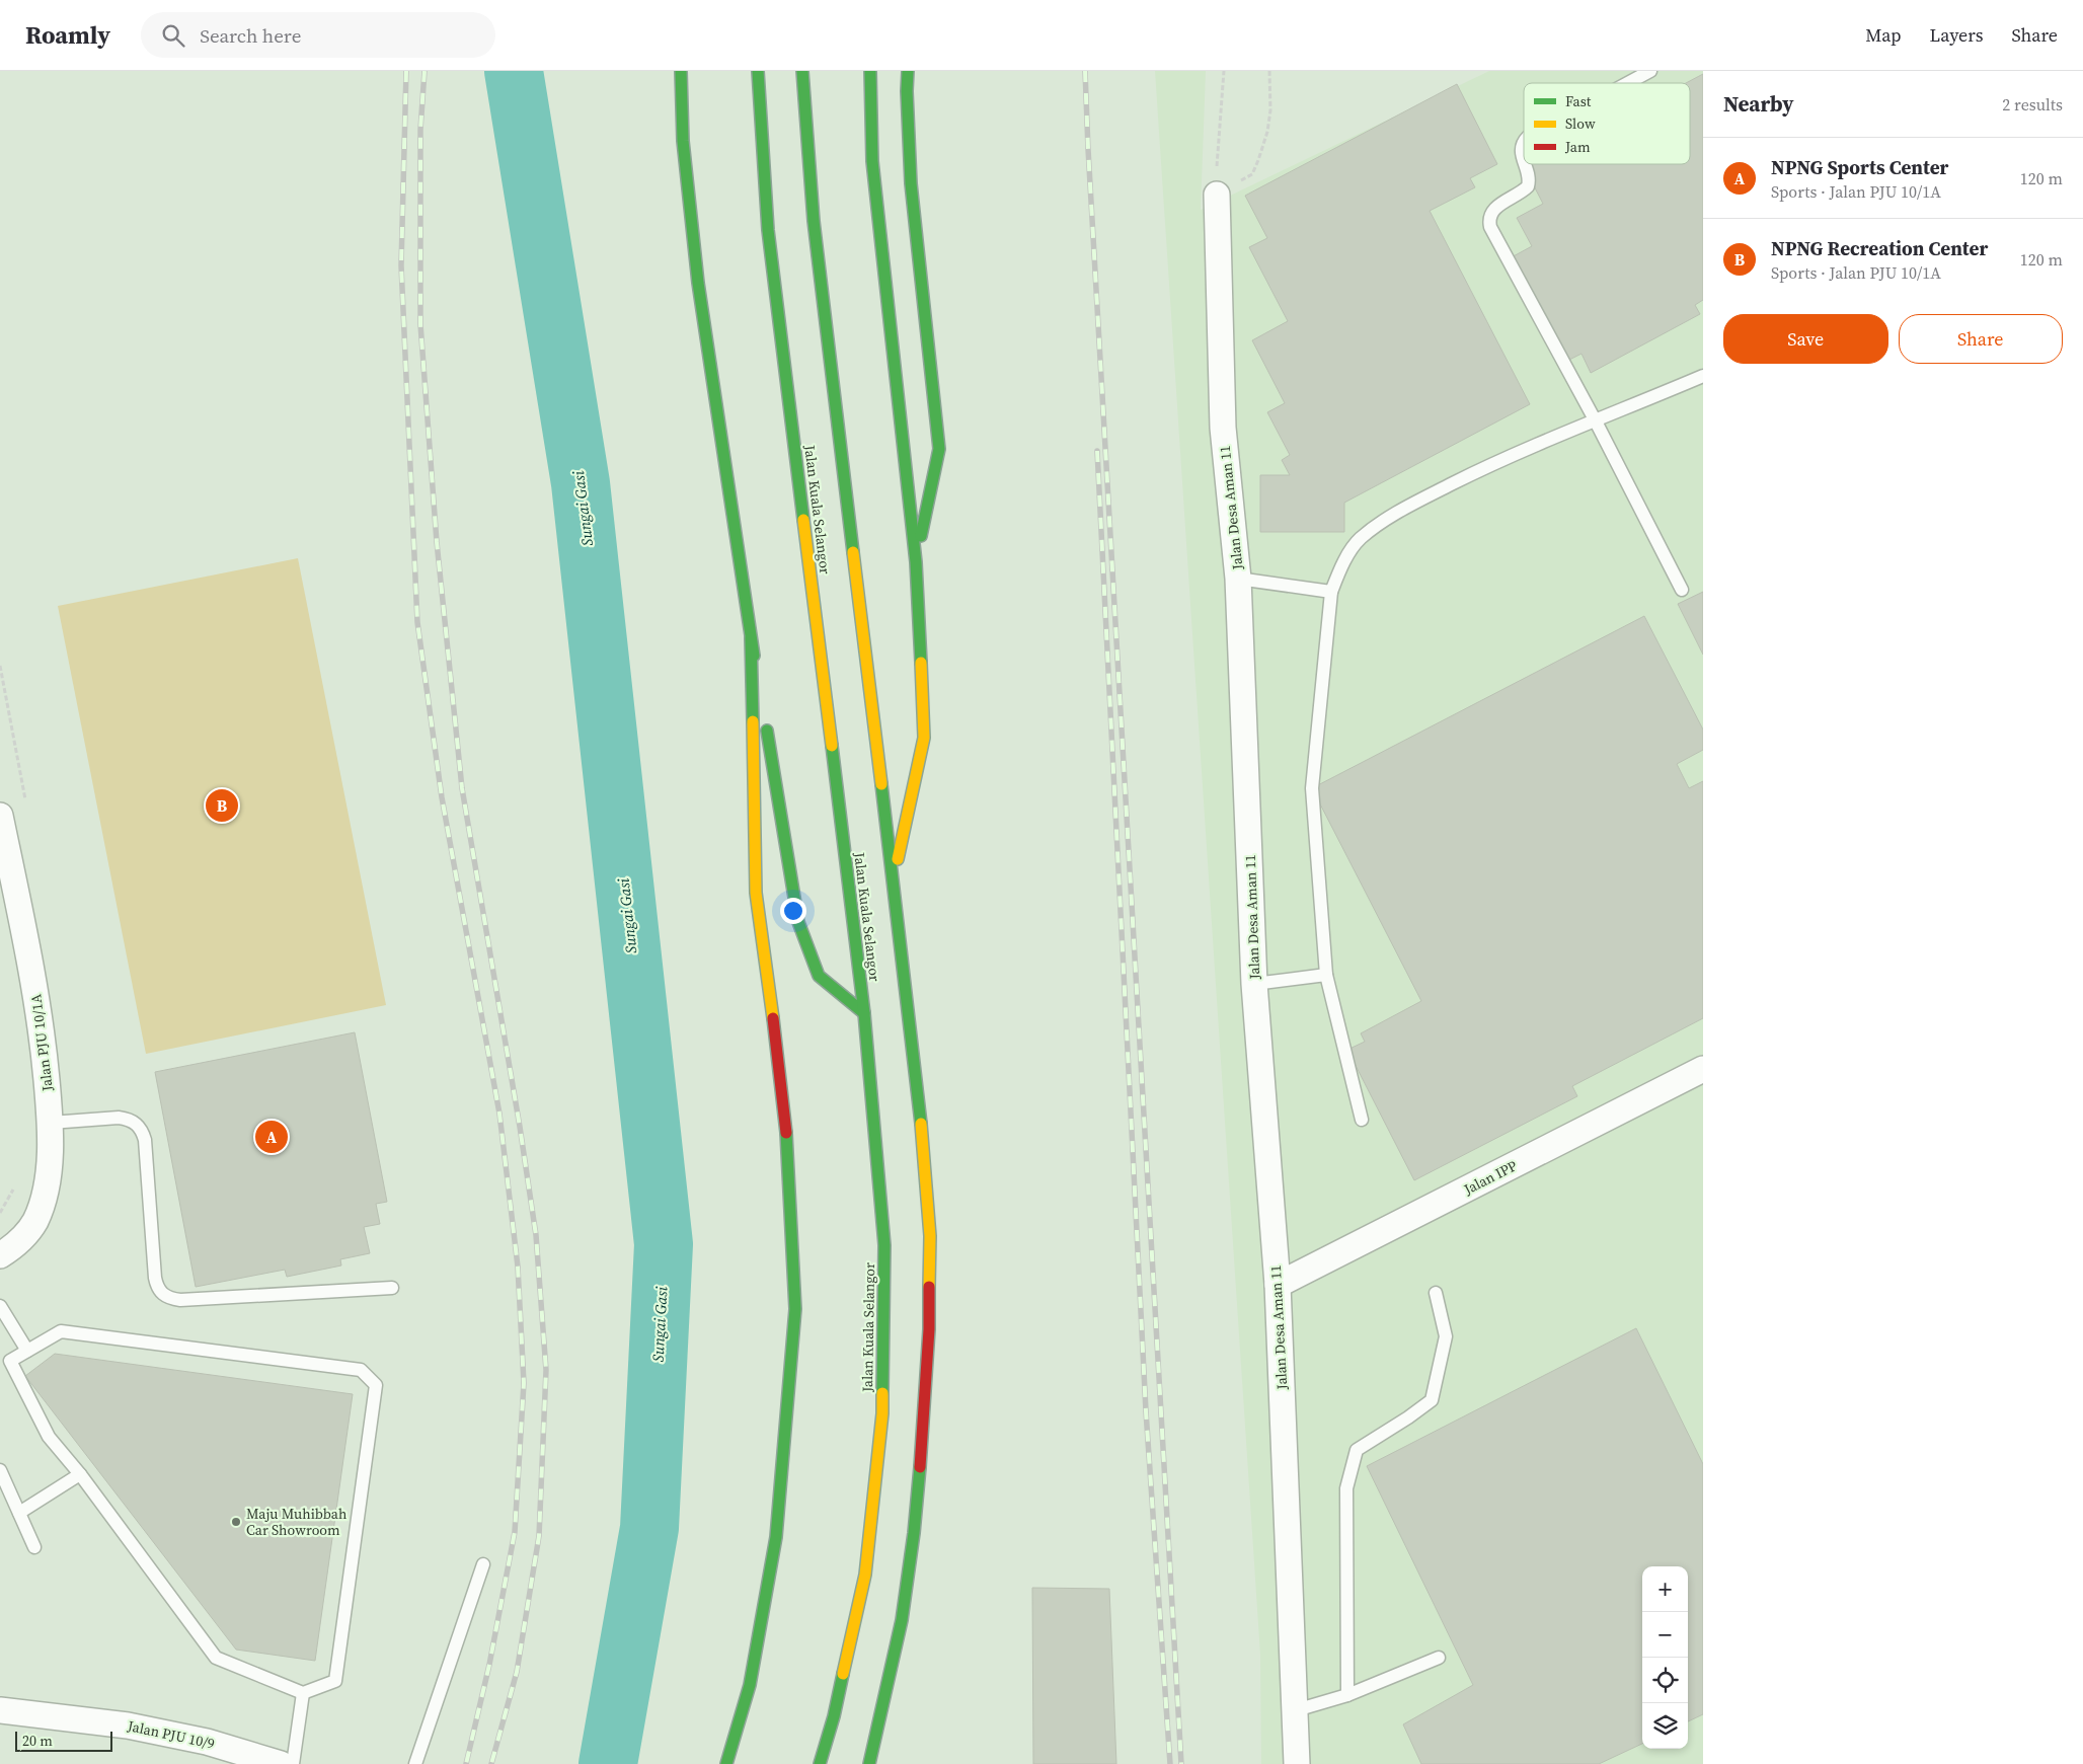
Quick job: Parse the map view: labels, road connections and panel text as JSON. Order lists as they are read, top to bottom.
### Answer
{
  "streets": {
    "highway": ["Jalan Kuala Selangor"],
    "street": [
      "Jalan Desa Aman 11",
      "Jalan PJU 10/1A",
      "Jalan IPP",
      "Jalan PJU 10/9"
    ]
  },
  "crossings": [
    ["Jalan Desa Aman 11", "Jalan IPP"]
  ],
  "water": ["Sungai Gasi"],
  "places": ["Maju Muhibbah Car Showroom"],
  "legend": ["Fast", "Slow", "Jam"],
  "scale_bar": "20 m",
  "page": {
    "header": "Roamly",
    "search": "Search here",
    "nav": ["Map", "Layers", "Share"],
    "heading": ["Nearby", "2 results"],
    "list": [
      {
        "mark": "A",
        "name": "NPNG Sports Center",
        "note": "Sports · Jalan PJU 10/1A",
        "value": "120 m"
      },
      {
        "mark": "B",
        "name": "NPNG Recreation Center",
        "note": "Sports · Jalan PJU 10/1A",
        "value": "120 m"
      }
    ],
    "buttons": ["Save", "Share"],
    "pins": ["B", "A"],
    "map_buttons": ["+", "−"],
    "scale": "20 m"
  }
}
